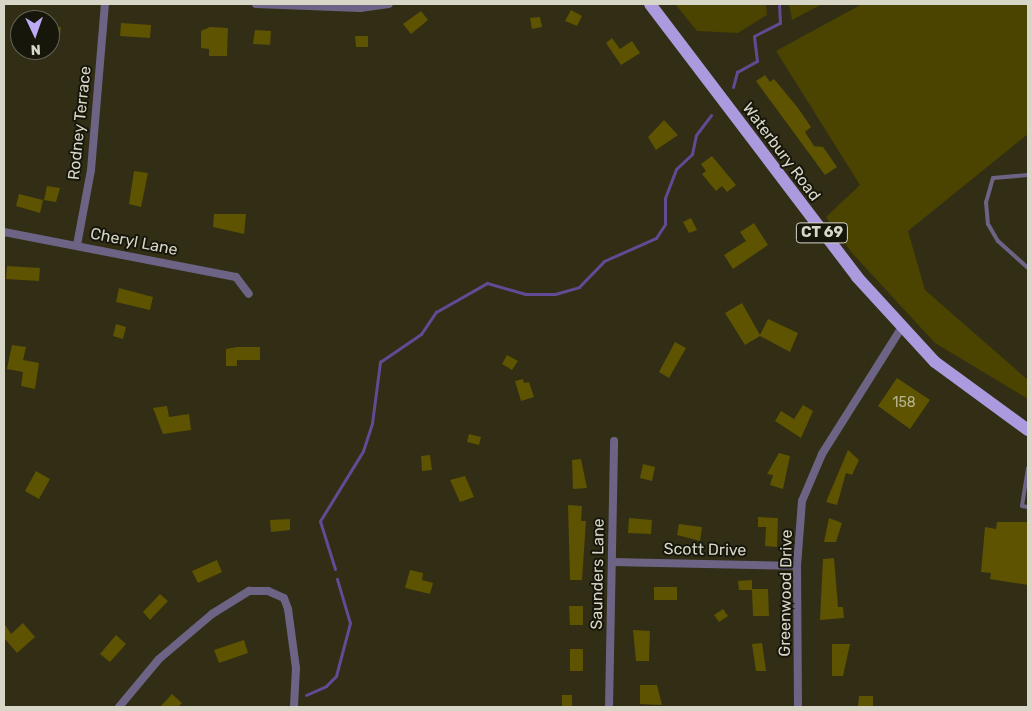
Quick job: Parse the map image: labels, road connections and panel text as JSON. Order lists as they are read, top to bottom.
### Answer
{
  "streets": {
    "main road": ["Waterbury Road", "CT 69"],
    "street": [
      "Rodney Terrace",
      "Cheryl Lane",
      "Scott Drive",
      "Saunders Lane",
      "Greenwood Drive"
    ]
  },
  "crossings": [
    ["Rodney Terrace", "Cheryl Lane"],
    ["Waterbury Road", "Greenwood Drive"],
    ["Scott Drive", "Saunders Lane"],
    ["Scott Drive", "Greenwood Drive"]
  ],
  "house_numbers": ["158"],
  "north": "bottom"
}
